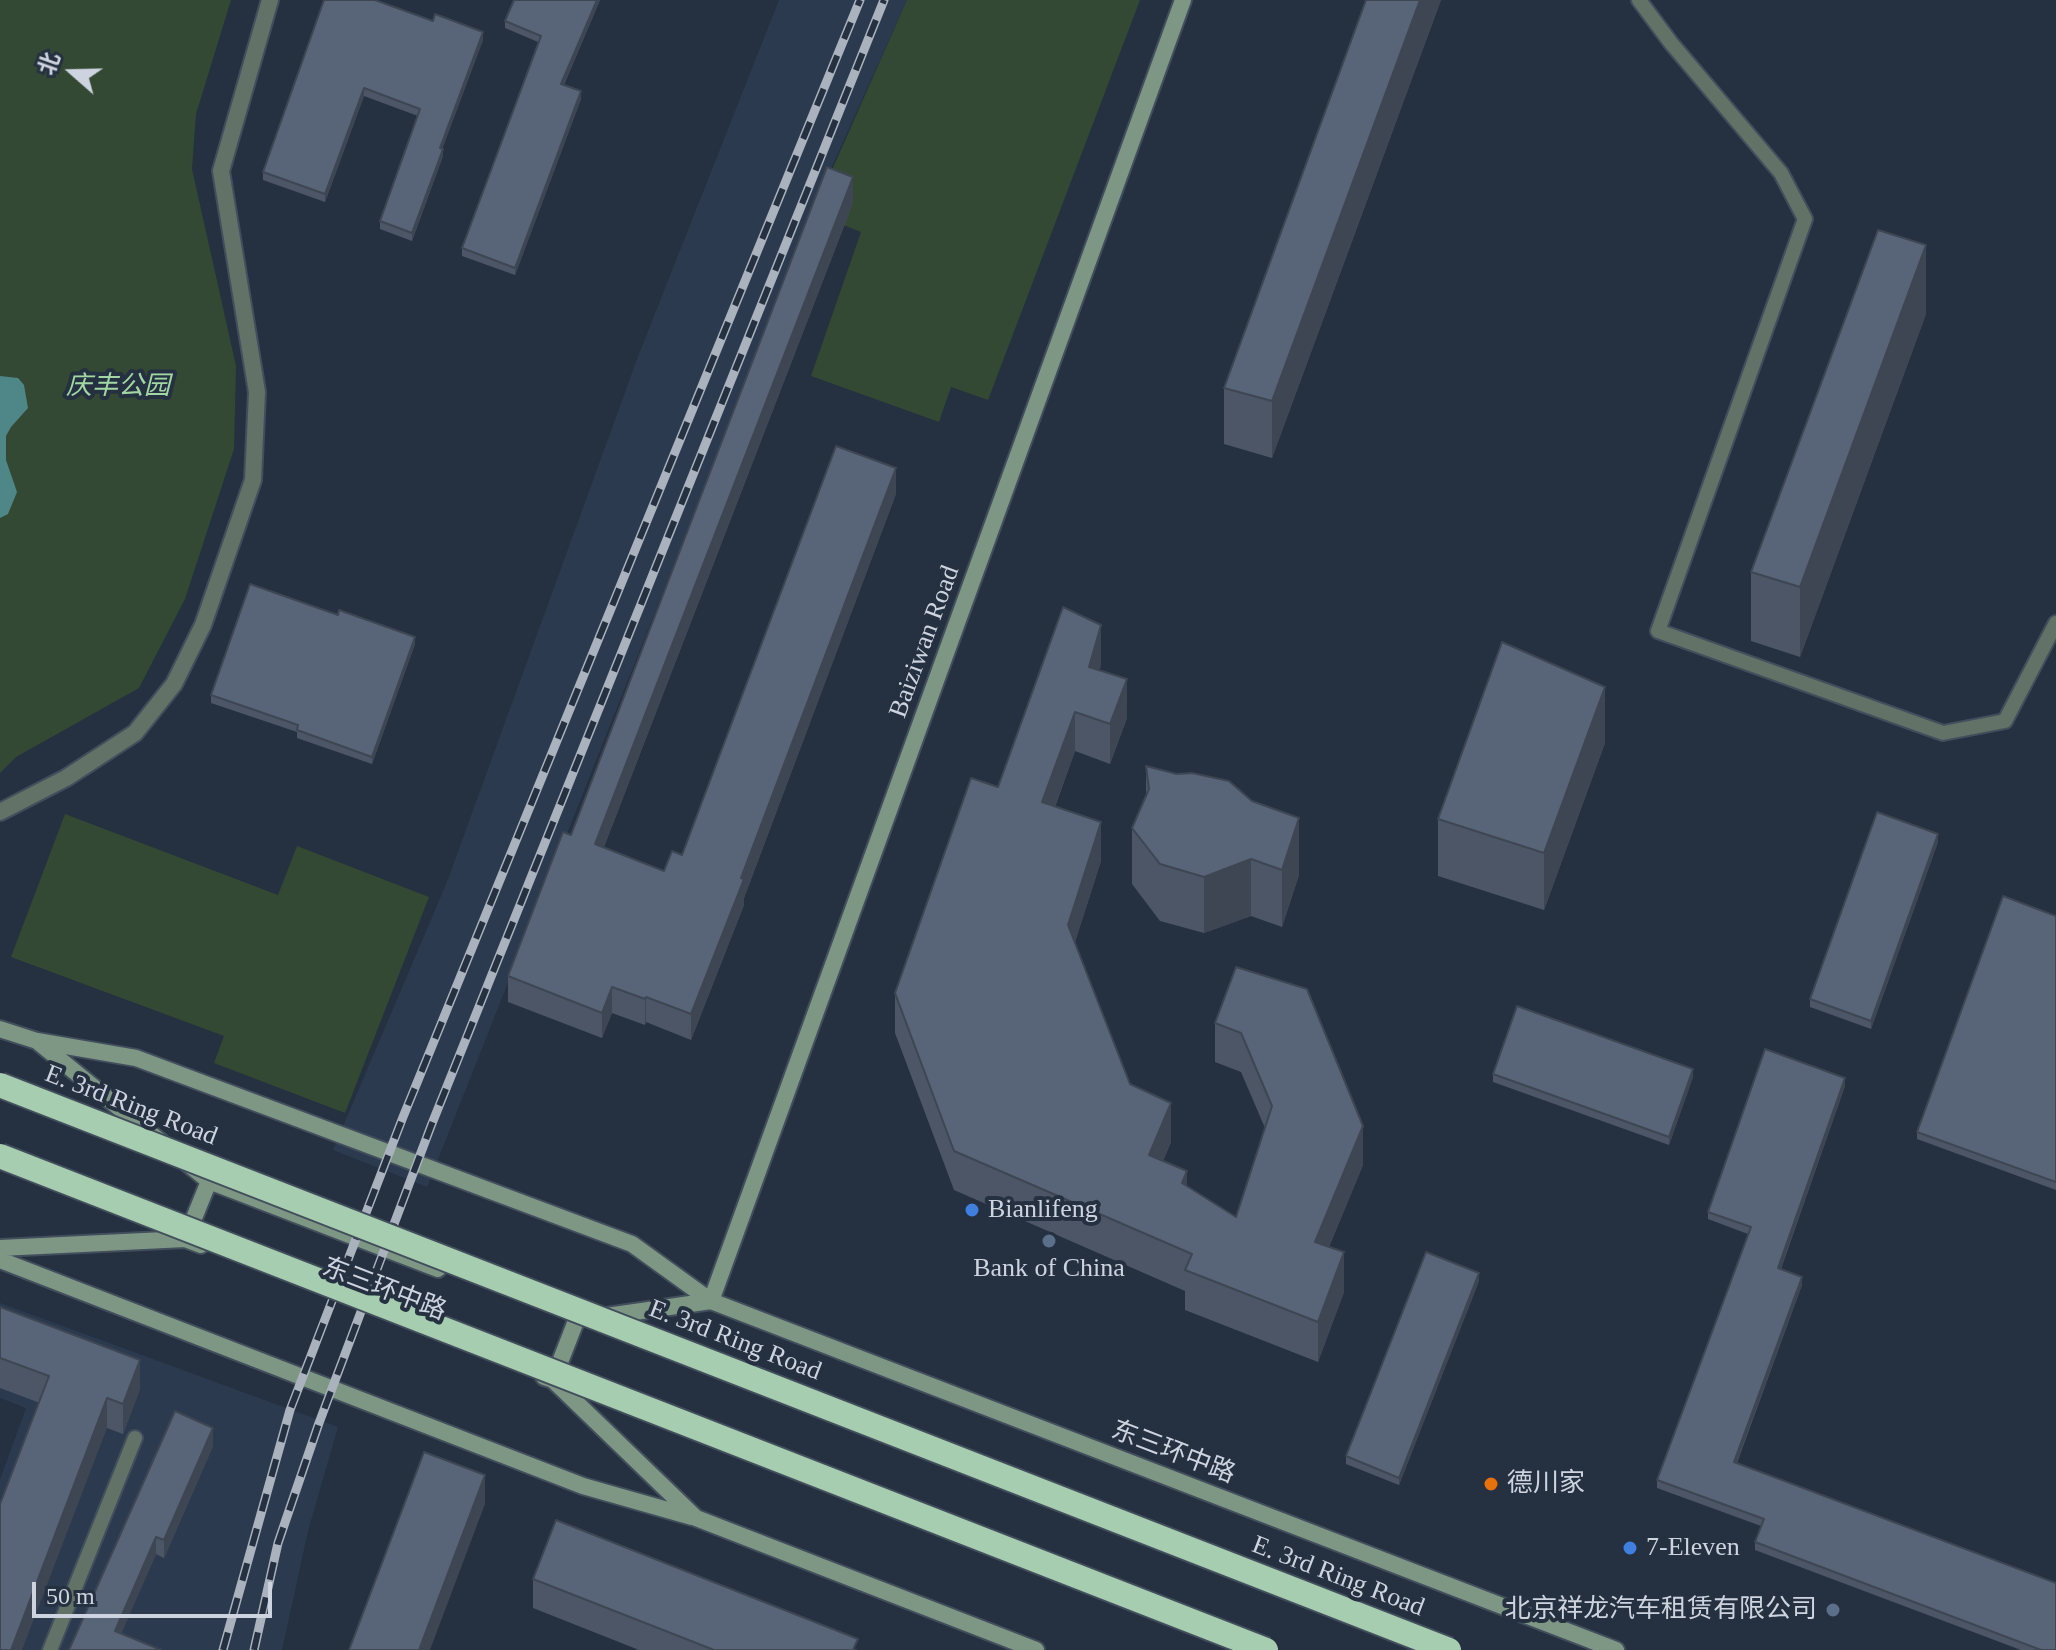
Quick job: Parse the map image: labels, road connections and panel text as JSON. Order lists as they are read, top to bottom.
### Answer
{
  "streets": {
    "highway": ["E. 3rd Ring Road"],
    "street": ["Baiziwan Road", "东三环中路"]
  },
  "crossings": [
    ["Baiziwan Road", "东三环中路"]
  ],
  "parks": ["庆丰公园"],
  "places": [
    "Bianlifeng",
    "Bank of China",
    "德川家",
    "7-Eleven",
    "北京祥龙汽车租赁有限公司"
  ],
  "scale_bar": "50 m",
  "north": "left"
}
